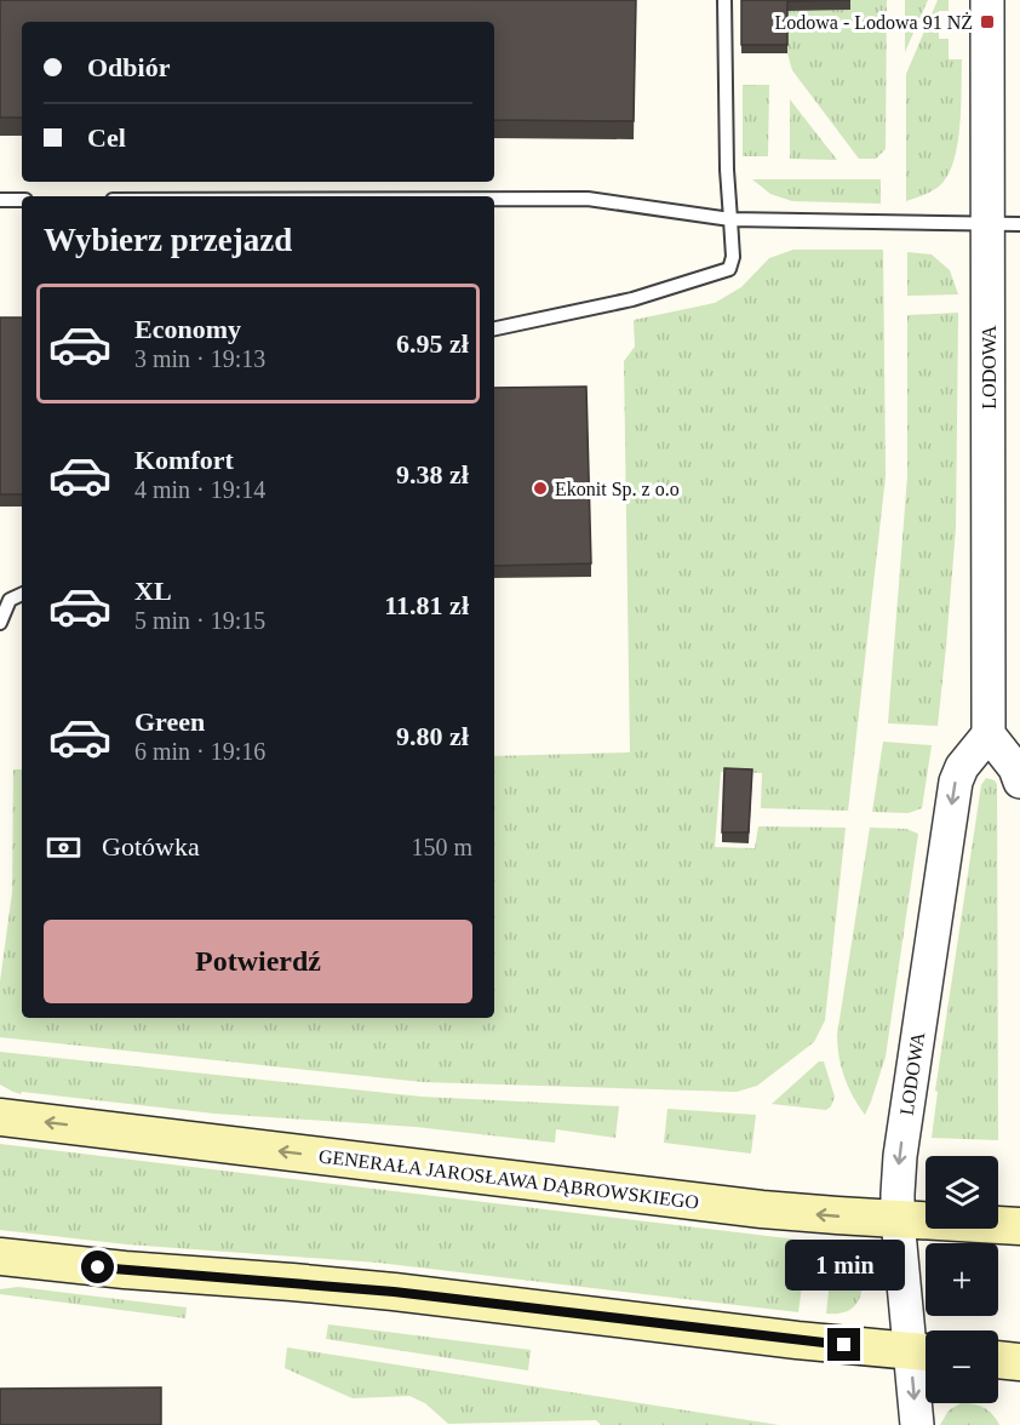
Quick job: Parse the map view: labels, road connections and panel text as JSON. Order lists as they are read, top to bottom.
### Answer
{
  "streets": {
    "main road": ["GENERAŁA JAROSŁAWA DĄBROWSKIEGO"],
    "street": ["LODOWA"]
  },
  "crossings": [
    ["LODOWA", "GENERAŁA JAROSŁAWA DĄBROWSKIEGO"]
  ],
  "one_way": ["LODOWA"],
  "places": {
    "transit": ["Lodowa - Lodowa 91 NŻ"],
    "other": ["Ekonit Sp. z o.o"]
  },
  "page": {
    "banner": ["Odbiór", "Cel"],
    "heading": "Wybierz przejazd",
    "list": [
      {
        "name": "Economy",
        "note": "3 min · 19:13",
        "value": "6.95 zł"
      },
      {
        "name": "Komfort",
        "note": "4 min · 19:14",
        "value": "9.38 zł"
      },
      {
        "name": "XL",
        "note": "5 min · 19:15",
        "value": "11.81 zł"
      },
      {
        "name": "Green",
        "note": "6 min · 19:16",
        "value": "9.80 zł"
      }
    ],
    "pay": ["Gotówka", "150 m"],
    "buttons": "Potwierdź",
    "map_buttons": ["+", "−"],
    "bubble": "1 min"
  }
}
